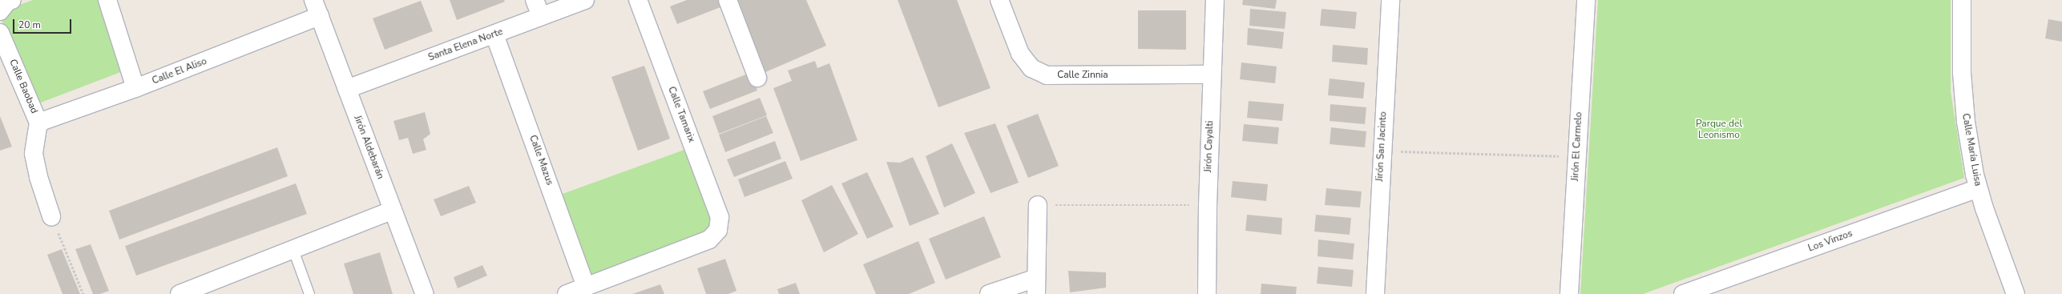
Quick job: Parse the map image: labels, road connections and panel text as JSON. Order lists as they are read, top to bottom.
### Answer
{
  "streets": {
    "street": [
      "Santa Elena Norte",
      "Calle El Aliso",
      "Calle Zinnia",
      "Calle Baobad",
      "Calle Tamarix",
      "Jirón Cayalti",
      "Jirón San Jacinto",
      "Jirón El Carmelo",
      "Jirón Aldebarán",
      "Calle María Luisa",
      "Calle Mazus",
      "Los Vinzos"
    ]
  },
  "crossings": [
    ["Santa Elena Norte", "Jirón Aldebarán"],
    ["Santa Elena Norte", "Calle Mazus"],
    ["Calle El Aliso", "Calle Baobad"],
    ["Calle El Aliso", "Jirón Aldebarán"],
    ["Calle Zinnia", "Jirón Cayalti"],
    ["Calle Tamarix", "Calle Mazus"],
    ["Calle María Luisa", "Los Vinzos"]
  ],
  "parks": ["Parque del Leonismo"],
  "scale_bar": "20 m"
}
